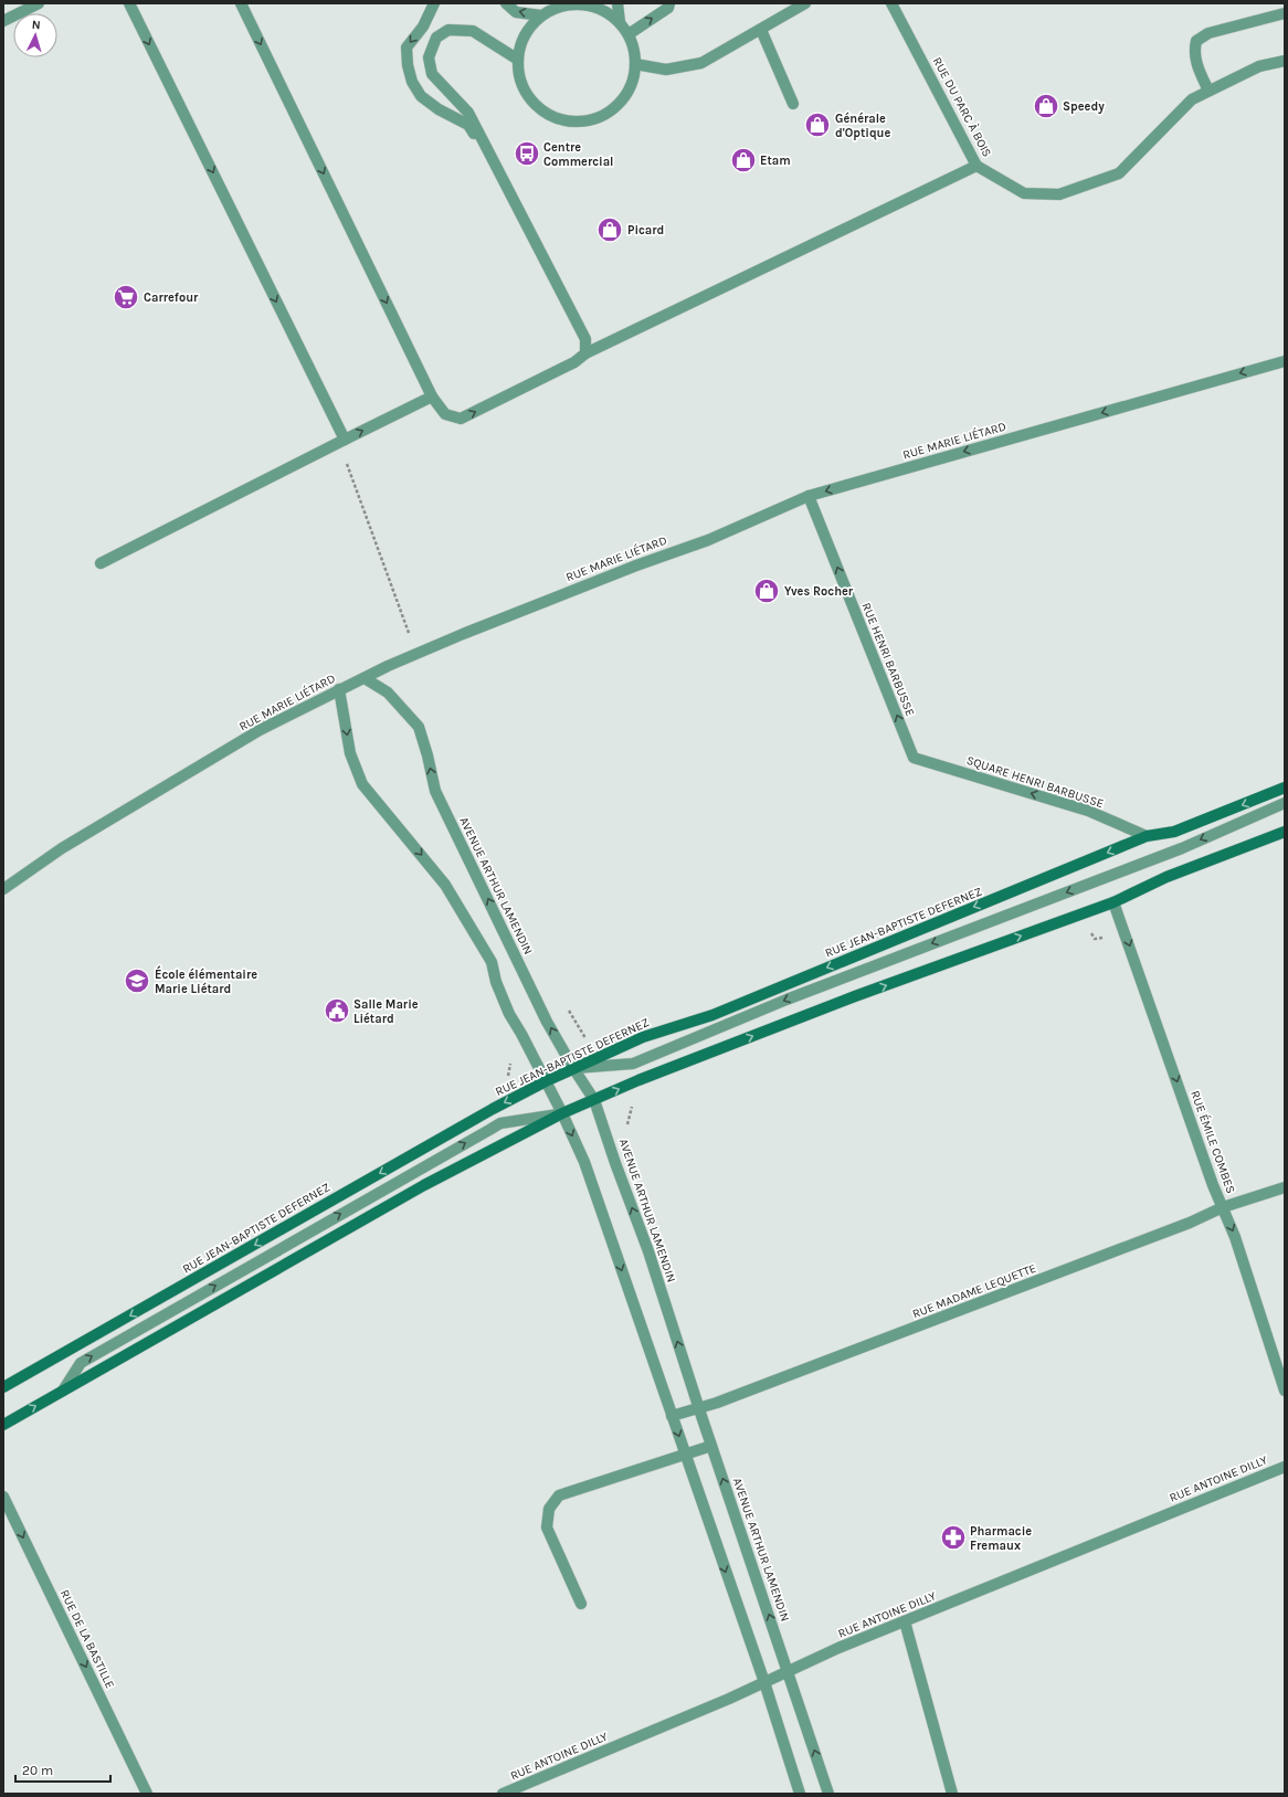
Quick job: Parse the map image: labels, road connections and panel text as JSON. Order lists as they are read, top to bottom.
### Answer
{
  "streets": {
    "main road": ["RUE JEAN-BAPTISTE DEFERNEZ"],
    "street": [
      "RUE DU PARC À BOIS",
      "RUE MARIE LIÉTARD",
      "RUE HENRI BARBUSSE",
      "SQUARE HENRI BARBUSSE",
      "AVENUE ARTHUR LAMENDIN",
      "RUE ÉMILE COMBES",
      "RUE MADAME LEQUETTE",
      "RUE ANTOINE DILLY",
      "RUE DE LA BASTILLE"
    ]
  },
  "crossings": [
    ["RUE MARIE LIÉTARD", "RUE HENRI BARBUSSE"],
    ["RUE MARIE LIÉTARD", "AVENUE ARTHUR LAMENDIN"],
    ["RUE HENRI BARBUSSE", "SQUARE HENRI BARBUSSE"],
    ["SQUARE HENRI BARBUSSE", "RUE JEAN-BAPTISTE DEFERNEZ"],
    ["AVENUE ARTHUR LAMENDIN", "RUE JEAN-BAPTISTE DEFERNEZ"],
    ["AVENUE ARTHUR LAMENDIN", "RUE MADAME LEQUETTE"],
    ["AVENUE ARTHUR LAMENDIN", "RUE ANTOINE DILLY"],
    ["RUE ÉMILE COMBES", "RUE MADAME LEQUETTE"]
  ],
  "one_way": [
    "RUE MARIE LIÉTARD",
    "RUE HENRI BARBUSSE",
    "SQUARE HENRI BARBUSSE",
    "RUE ÉMILE COMBES",
    "RUE DE LA BASTILLE"
  ],
  "places": {
    "shop": [
      "Speedy",
      "Générale d'Optique",
      "Etam",
      "Picard",
      "Yves Rocher"
    ],
    "bus stop": ["Centre Commercial"],
    "supermarket": ["Carrefour"],
    "school or university": ["École élémentaire Marie Liétard"],
    "public building": ["Salle Marie Liétard"],
    "pharmacy": ["Pharmacie Fremaux"]
  },
  "scale_bar": "20 m",
  "north": "top"
}
